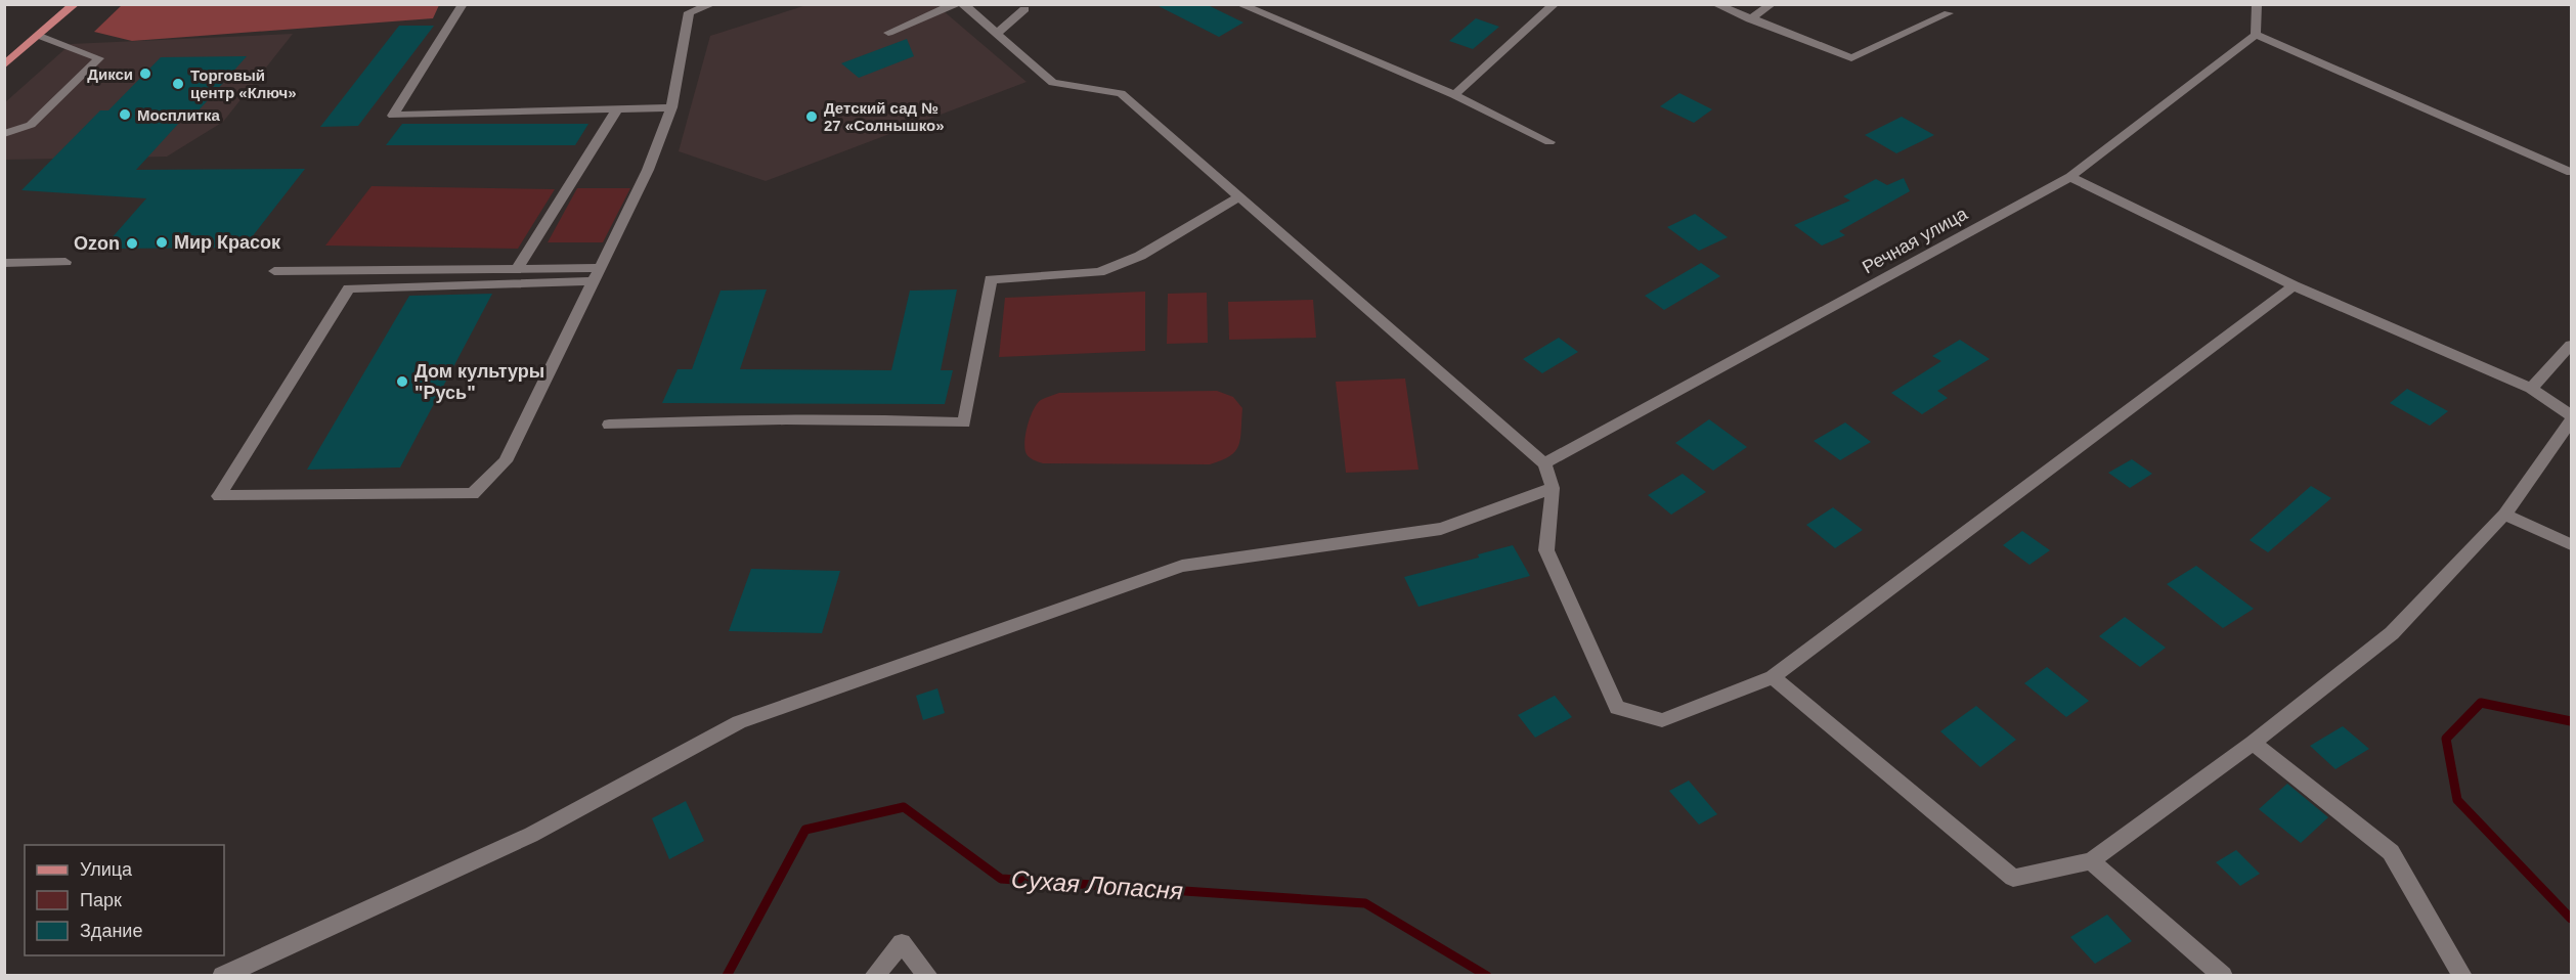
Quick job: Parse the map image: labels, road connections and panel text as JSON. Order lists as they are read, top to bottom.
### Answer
{
  "streets": {
    "street": ["Речная улица"]
  },
  "water": ["Сухая Лопасня"],
  "places": [
    "Дикси",
    "Торговый центр «Ключ»",
    "Мосплитка",
    "Детский сад № 27 «Солнышко»",
    "Мир Красок",
    "Ozon",
    "Дом культуры \"Русь\""
  ],
  "legend": ["Улица", "Парк", "Здание"]
}
